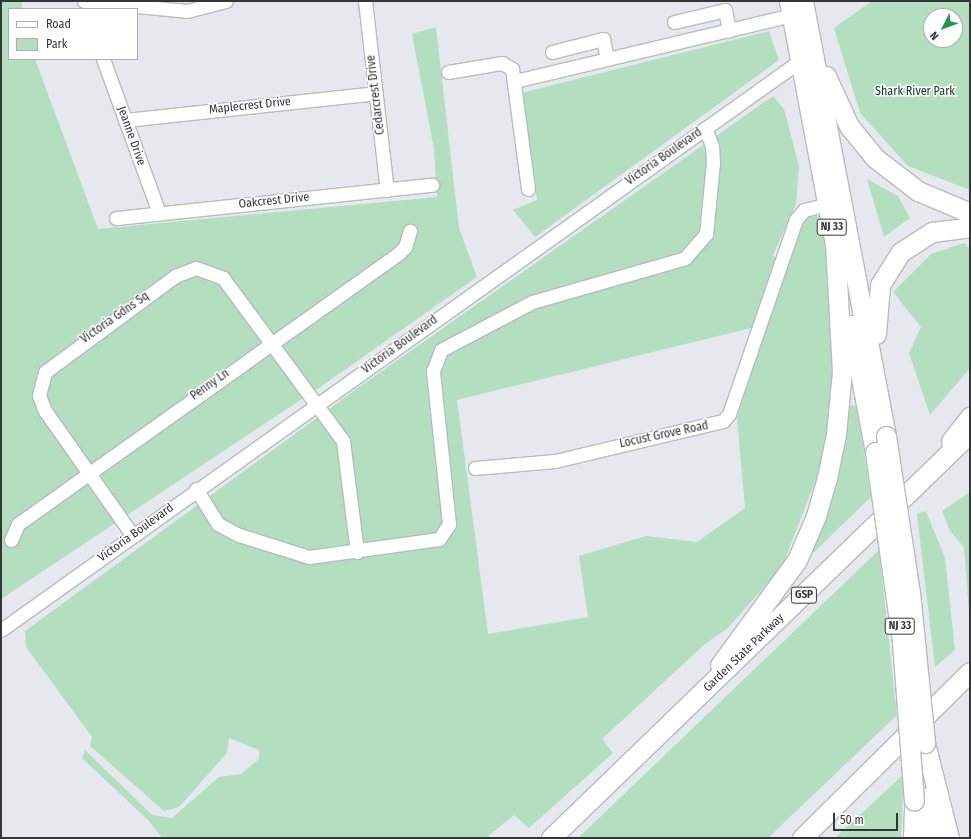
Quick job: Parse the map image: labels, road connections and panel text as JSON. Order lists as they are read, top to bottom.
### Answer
{
  "streets": {
    "highway": ["NJ 33", "GSP", "Garden State Parkway"],
    "street": [
      "Cedarcrest Drive",
      "Maplecrest Drive",
      "Jeanne Drive",
      "Victoria Boulevard",
      "Oakcrest Drive",
      "Victoria Gdns Sq",
      "Penny Ln",
      "Locust Grove Road"
    ]
  },
  "crossings": [
    ["Cedarcrest Drive", "Maplecrest Drive"],
    ["Cedarcrest Drive", "Oakcrest Drive"],
    ["Maplecrest Drive", "Jeanne Drive"],
    ["Jeanne Drive", "Oakcrest Drive"],
    ["Victoria Boulevard", "NJ 33"],
    ["Victoria Boulevard", "Victoria Gdns Sq"],
    ["NJ 33", "Locust Grove Road"],
    ["Victoria Gdns Sq", "Penny Ln"]
  ],
  "parks": ["Shark River Park"],
  "legend": ["Road", "Park"],
  "scale_bar": "50 m",
  "north": "bottom left"
}
